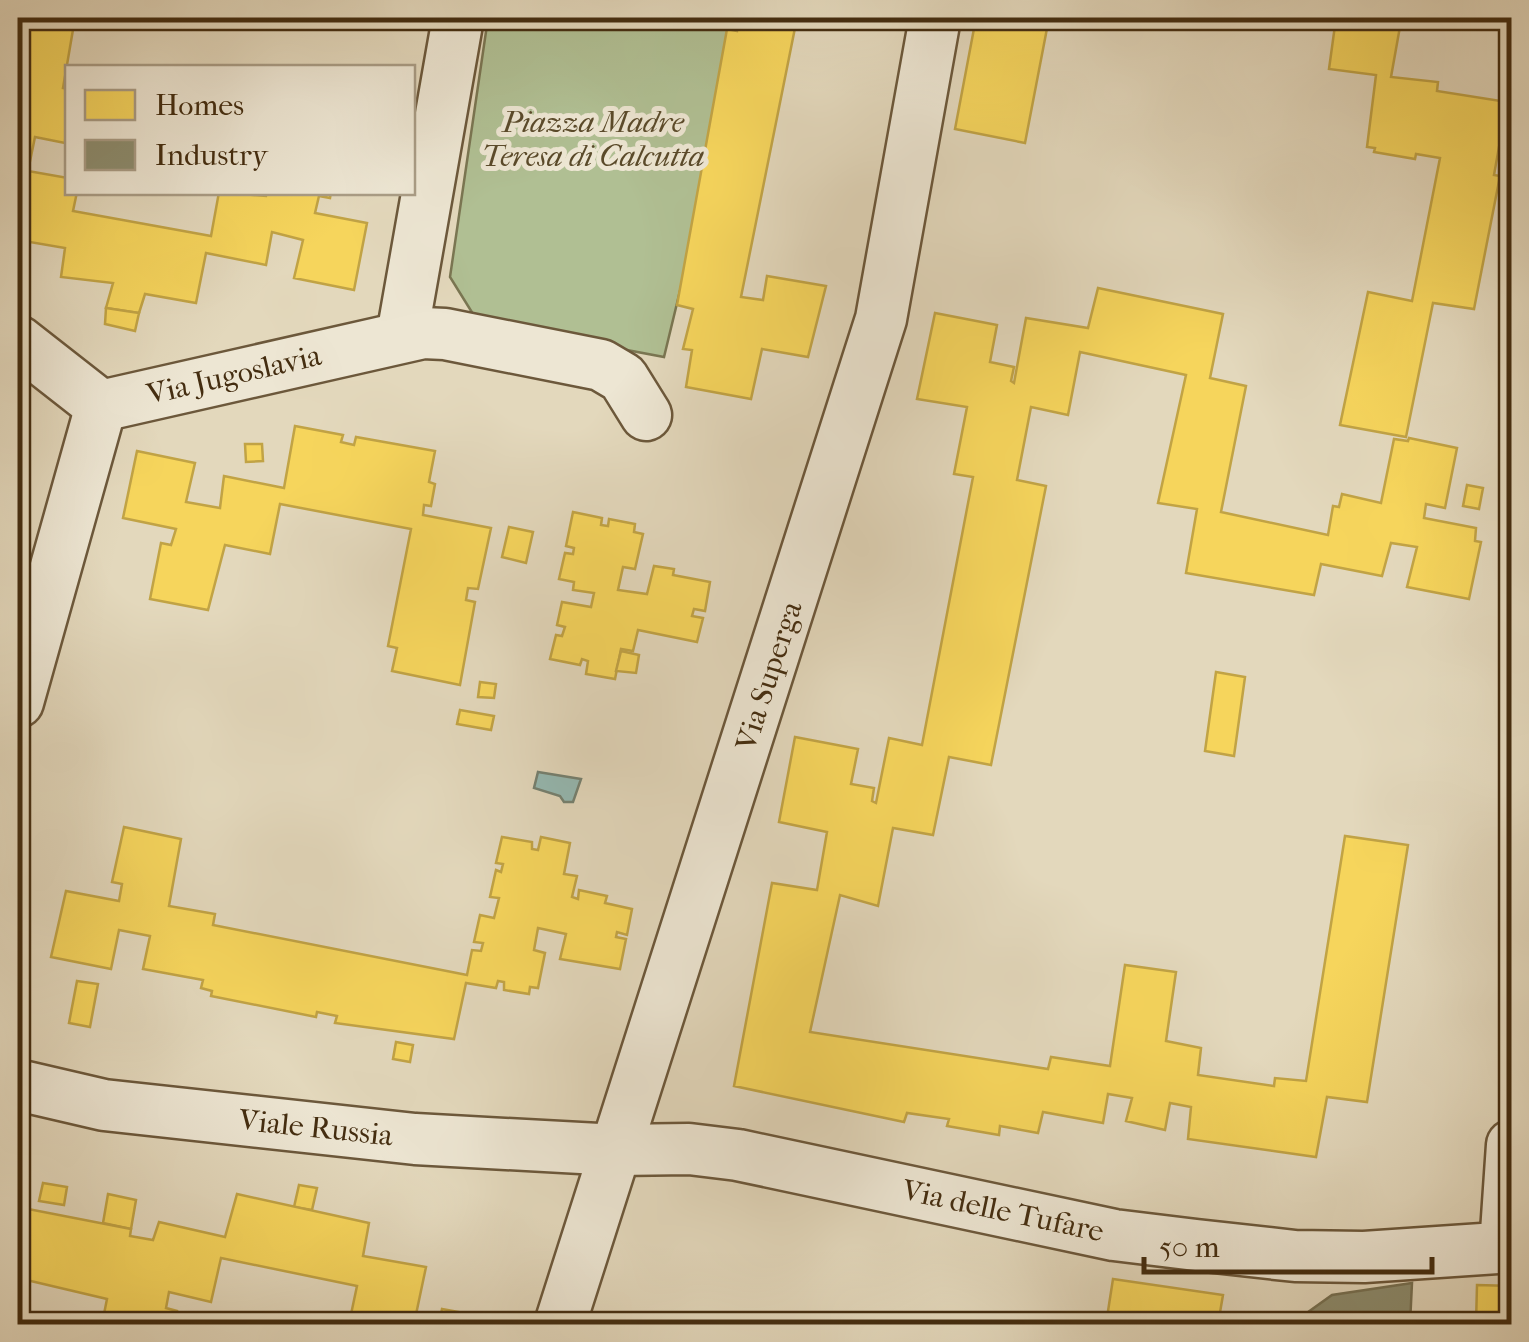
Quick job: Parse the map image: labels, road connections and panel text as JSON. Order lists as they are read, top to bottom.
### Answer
{
  "streets": {
    "street": [
      "Via Jugoslavia",
      "Via Superga",
      "Viale Russia",
      "Via delle Tufare"
    ]
  },
  "crossings": [
    ["Via Superga", "Viale Russia"],
    ["Via Superga", "Via delle Tufare"],
    ["Viale Russia", "Via delle Tufare"]
  ],
  "parks": ["Piazza Madre Teresa di Calcutta"],
  "legend": ["Homes", "Industry"],
  "scale_bar": "50 m"
}
